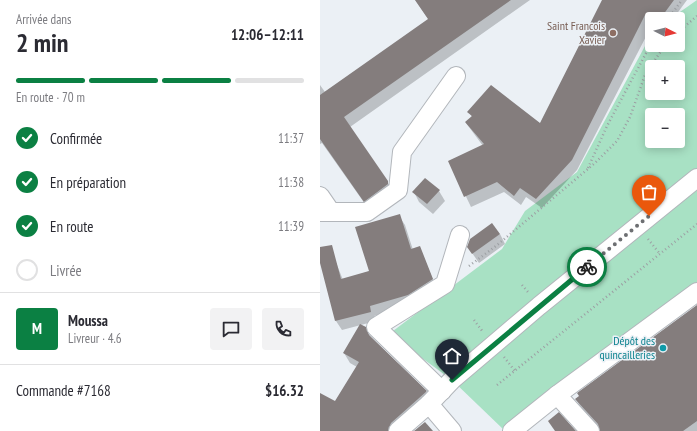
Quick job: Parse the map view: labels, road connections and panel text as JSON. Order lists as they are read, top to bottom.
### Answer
{
  "places": ["Saint Francois Xavier", "Dépôt des quincailleries"],
  "north": "right",
  "page": {
    "heading": ["2 min", "Arrivée dans", "12:06–12:11"],
    "panel": [
      "Moussa",
      "Livreur · 4.6",
      "Commande #7168",
      "$16.32"
    ],
    "map_buttons": ["+", "−"],
    "bar": "En route · 70 m",
    "list": [
      ["Confirmée", "11:37"],
      ["En préparation", "11:38"],
      ["En route", "11:39"],
      "Livrée"
    ],
    "round": "M"
  }
}
